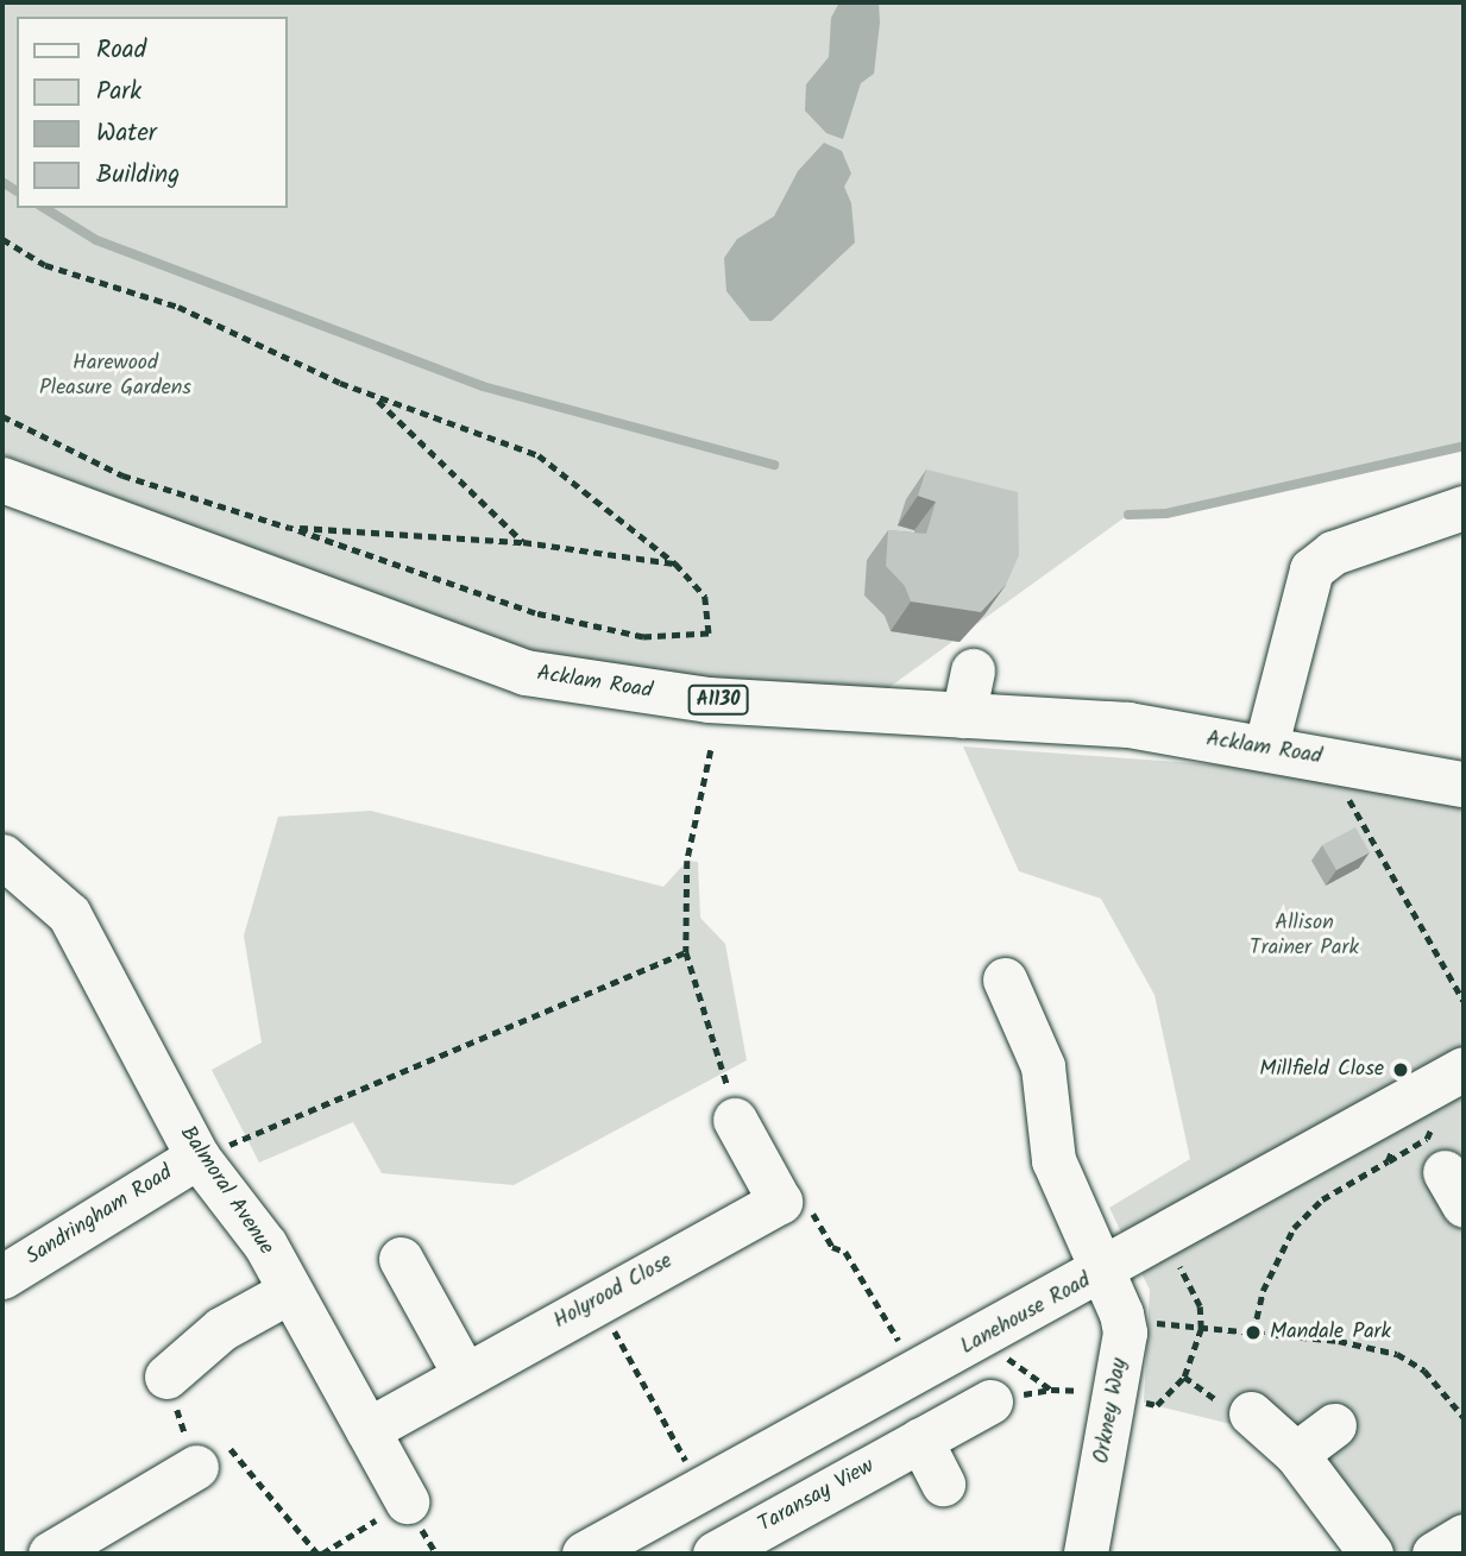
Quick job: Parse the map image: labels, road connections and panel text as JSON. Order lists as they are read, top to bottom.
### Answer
{
  "streets": {
    "main road": ["Acklam Road", "A1130"],
    "street": [
      "Balmoral Avenue",
      "Sandringham Road",
      "Holyrood Close",
      "Lanehouse Road",
      "Orkney Way",
      "Taransay View"
    ]
  },
  "crossings": [
    ["Balmoral Avenue", "Sandringham Road"],
    ["Balmoral Avenue", "Holyrood Close"],
    ["Lanehouse Road", "Orkney Way"]
  ],
  "parks": ["Harewood Pleasure Gardens", "Allison Trainer Park"],
  "places": ["Millfield Close", "Mandale Park"],
  "legend": [
    "Road",
    "Park",
    "Water",
    "Building"
  ]
}
